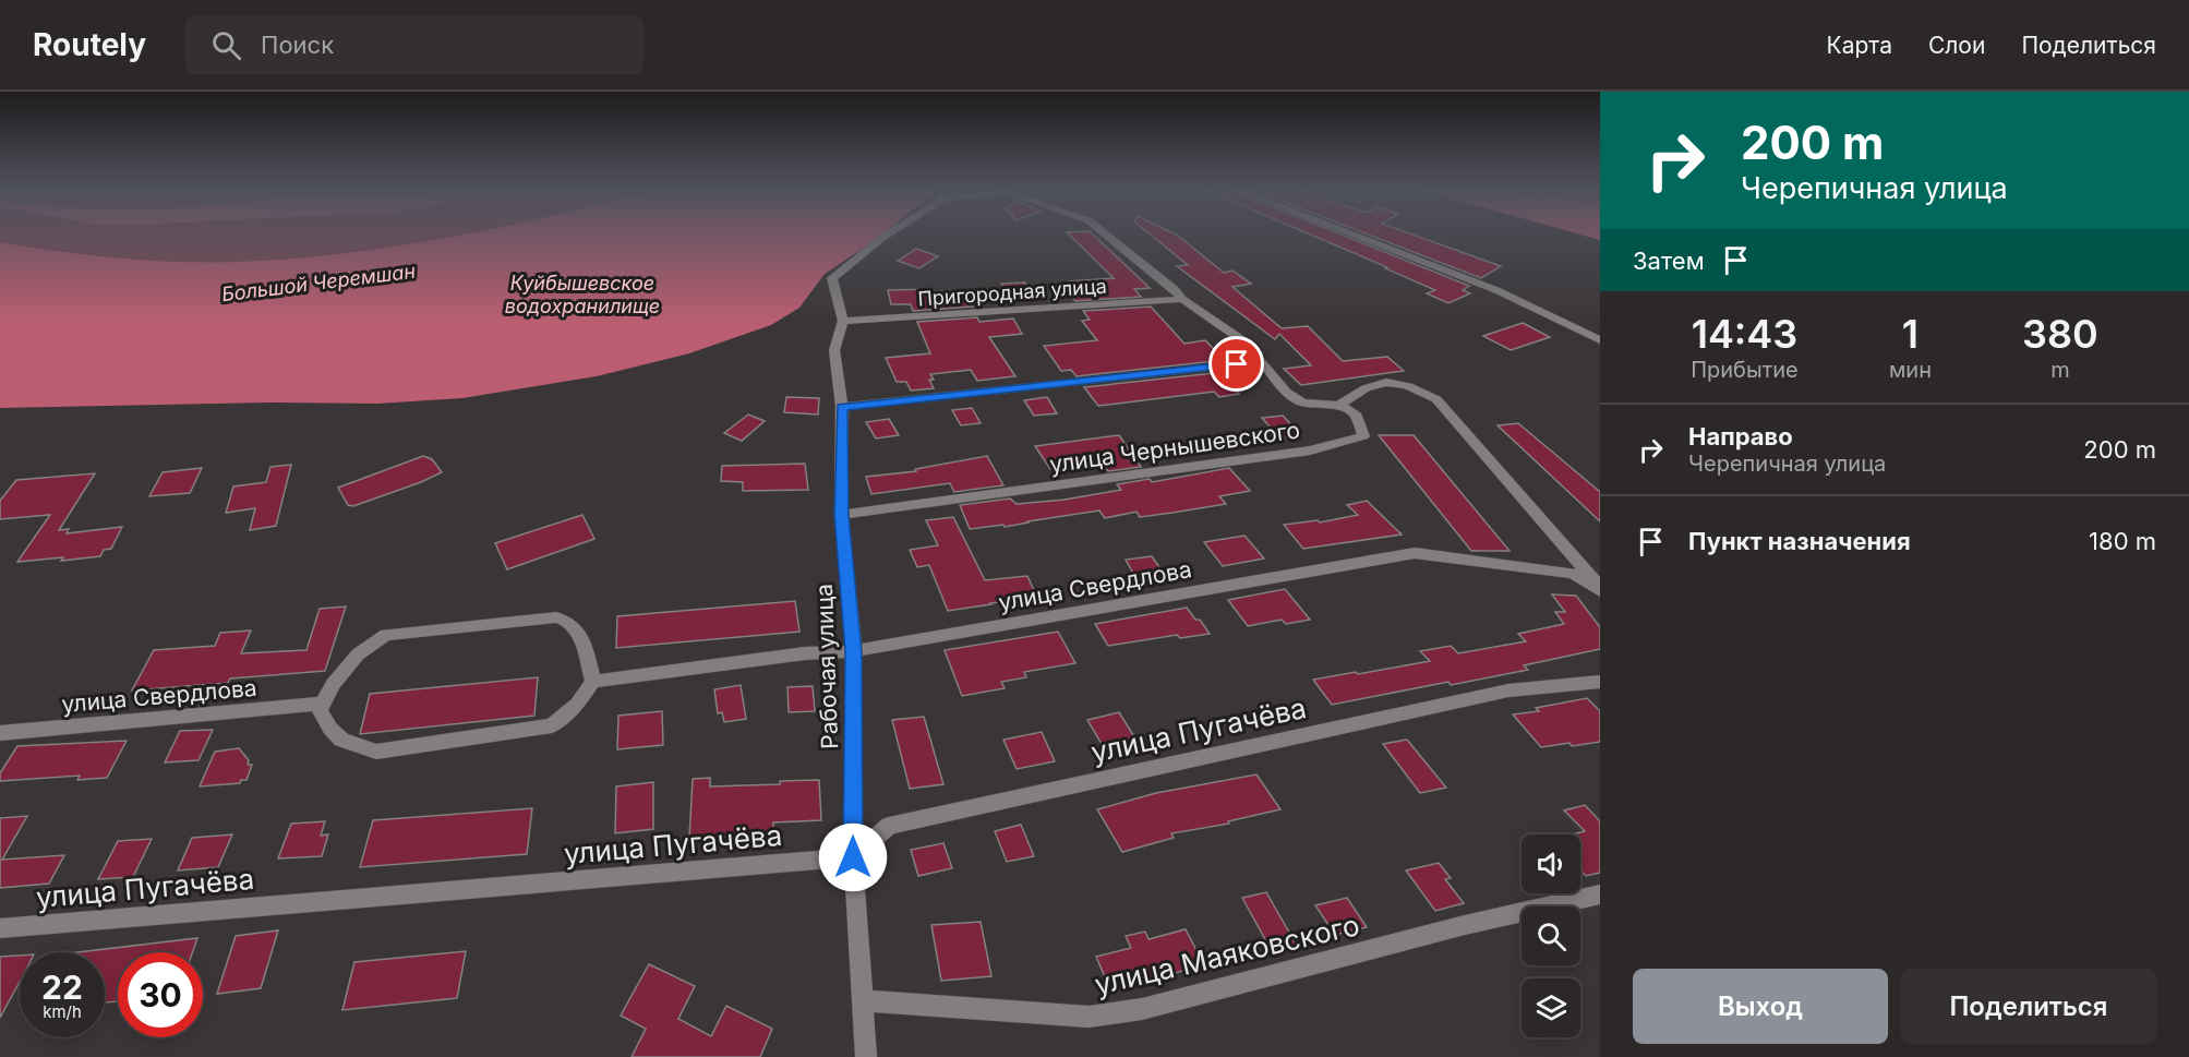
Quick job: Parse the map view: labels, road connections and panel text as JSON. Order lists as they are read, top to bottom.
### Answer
{
  "streets": {
    "street": [
      "Пригородная улица",
      "улица Чернышевского",
      "улица Свердлова",
      "Рабочая улица",
      "улица Пугачёва",
      "улица Маяковского"
    ]
  },
  "crossings": [
    ["Пригородная улица", "Рабочая улица"],
    ["улица Чернышевского", "Рабочая улица"],
    ["улица Свердлова", "Рабочая улица"],
    ["Рабочая улица", "улица Пугачёва"],
    ["Рабочая улица", "улица Маяковского"]
  ],
  "water": ["Большой Черемшан", "Куйбышевское водохранилище"],
  "page": {
    "header": "Routely",
    "search": "Поиск",
    "nav": ["Карта", "Слои", "Поделиться"],
    "turn": ["200 m", "Черепичная улица"],
    "then": "Затем",
    "eta": [
      "14:43",
      "Прибытие",
      "1",
      "мин",
      "380",
      "m"
    ],
    "list": [
      {
        "name": "Направо",
        "note": "Черепичная улица",
        "value": "200 m"
      },
      {
        "name": "Пункт назначения",
        "value": "180 m"
      }
    ],
    "speed": "22 km/h",
    "limit": "30",
    "buttons": ["Выход", "Поделиться"]
  }
}
